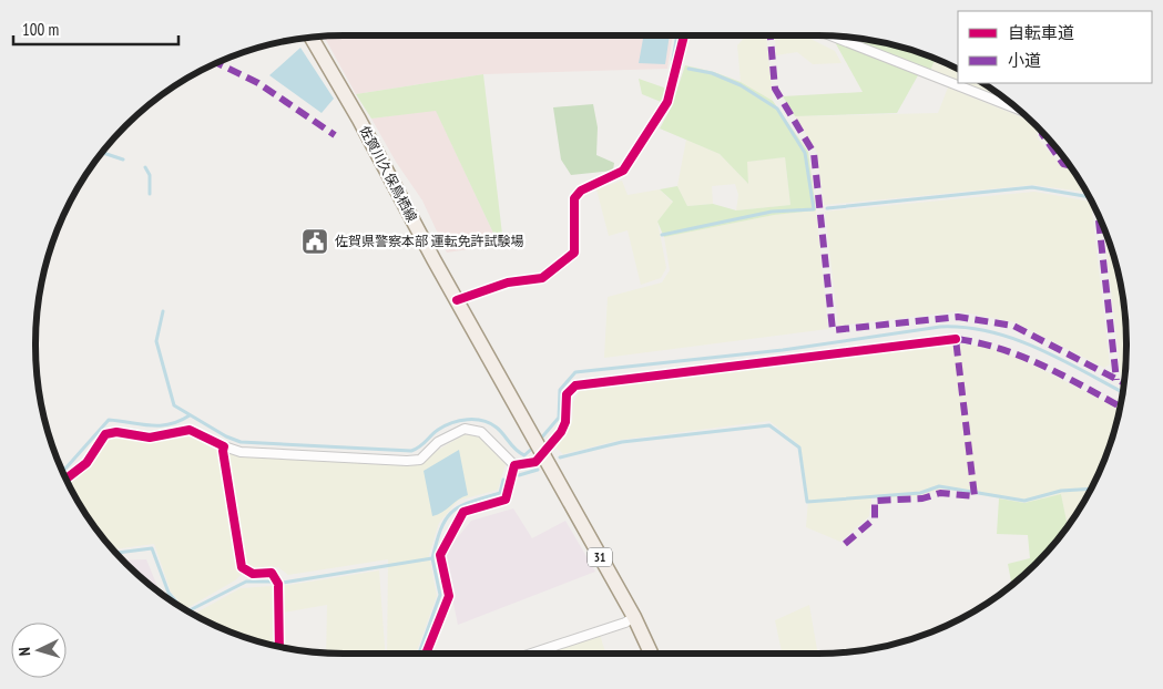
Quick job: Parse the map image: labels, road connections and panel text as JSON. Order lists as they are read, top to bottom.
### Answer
{
  "streets": {
    "main road": ["佐賀川久保鳥栖線", "31"]
  },
  "crossings": [
    ["佐賀川久保鳥栖線", "31"]
  ],
  "places": {
    "public building": ["佐賀県警察本部 運転免許試験場"]
  },
  "legend": ["自転車道", "小道"],
  "scale_bar": "100 m",
  "north": "left"
}
